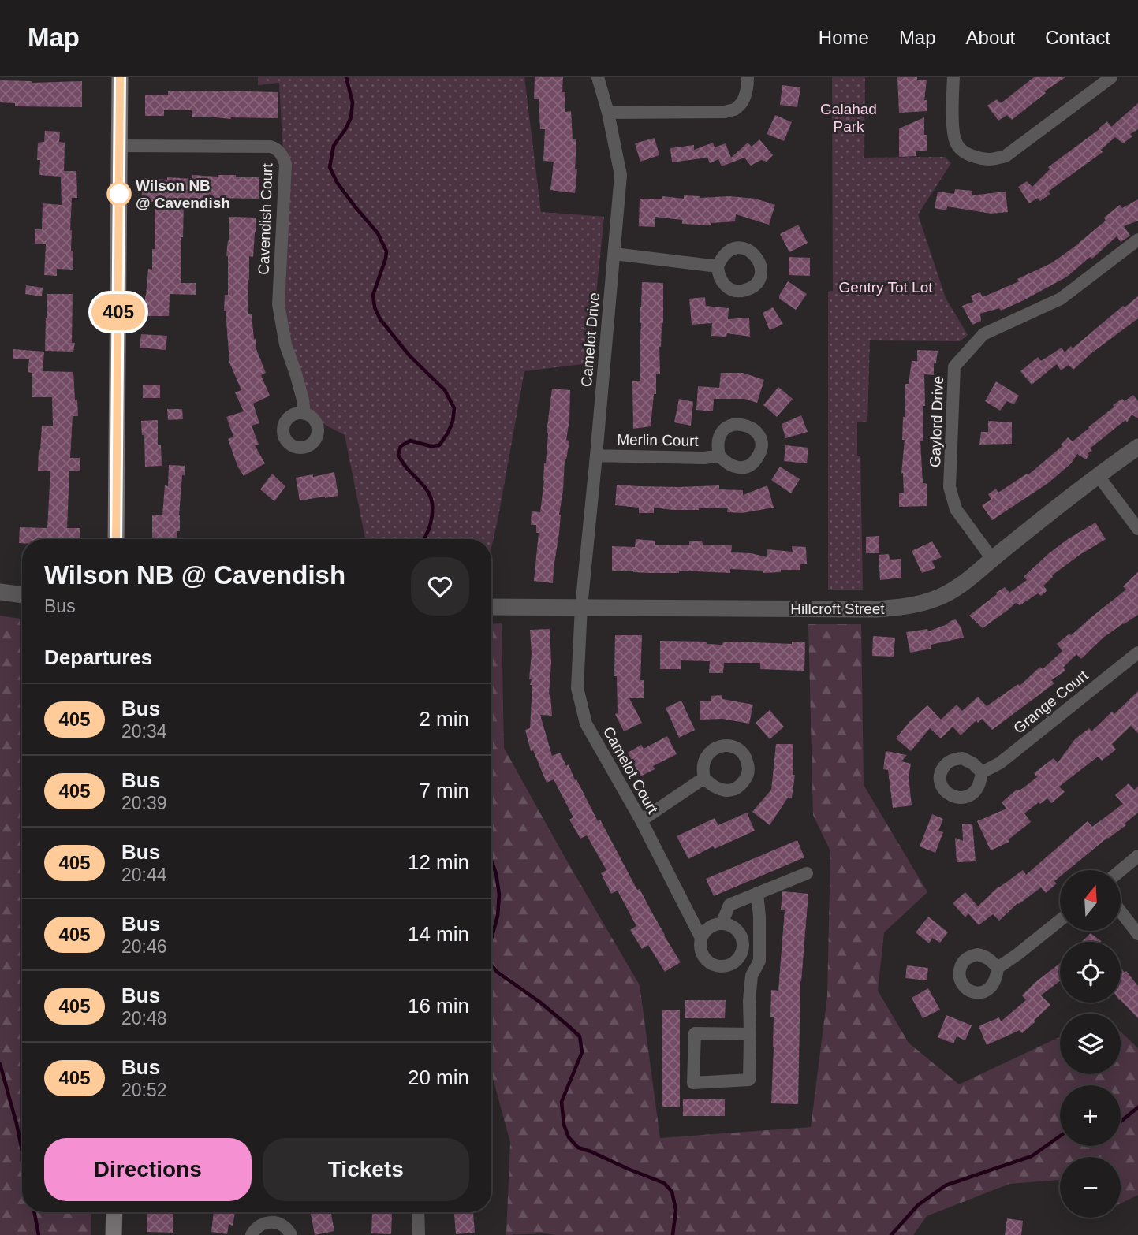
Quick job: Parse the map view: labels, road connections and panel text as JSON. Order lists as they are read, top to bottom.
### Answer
{
  "streets": {
    "street": [
      "Cavendish Court",
      "Camelot Drive",
      "Gaylord Drive",
      "Merlin Court",
      "Hillcroft Street",
      "Grange Court",
      "Camelot Court"
    ]
  },
  "crossings": [
    ["Camelot Drive", "Merlin Court"],
    ["Camelot Drive", "Hillcroft Street"],
    ["Camelot Drive", "Camelot Court"],
    ["Gaylord Drive", "Hillcroft Street"],
    ["Hillcroft Street", "Camelot Court"]
  ],
  "parks": ["Galahad Park", "Gentry Tot Lot"],
  "places": ["Wilson NB @ Cavendish"],
  "lines": ["bus line 405"],
  "north": "top",
  "page": {
    "header": "Map",
    "nav": [
      "Home",
      "Map",
      "About",
      "Contact"
    ],
    "on_map": "405",
    "heading": [
      ["Wilson NB @ Cavendish", "Bus"],
      "Departures"
    ],
    "list": [
      {
        "mark": "405",
        "name": "Bus",
        "note": "20:34",
        "value": "2 min"
      },
      {
        "mark": "405",
        "name": "Bus",
        "note": "20:39",
        "value": "7 min"
      },
      {
        "mark": "405",
        "name": "Bus",
        "note": "20:44",
        "value": "12 min"
      },
      {
        "mark": "405",
        "name": "Bus",
        "note": "20:46",
        "value": "14 min"
      },
      {
        "mark": "405",
        "name": "Bus",
        "note": "20:48",
        "value": "16 min"
      },
      {
        "mark": "405",
        "name": "Bus",
        "note": "20:52",
        "value": "20 min"
      }
    ],
    "map_buttons": ["+", "−"],
    "buttons": ["Directions", "Tickets"]
  }
}
